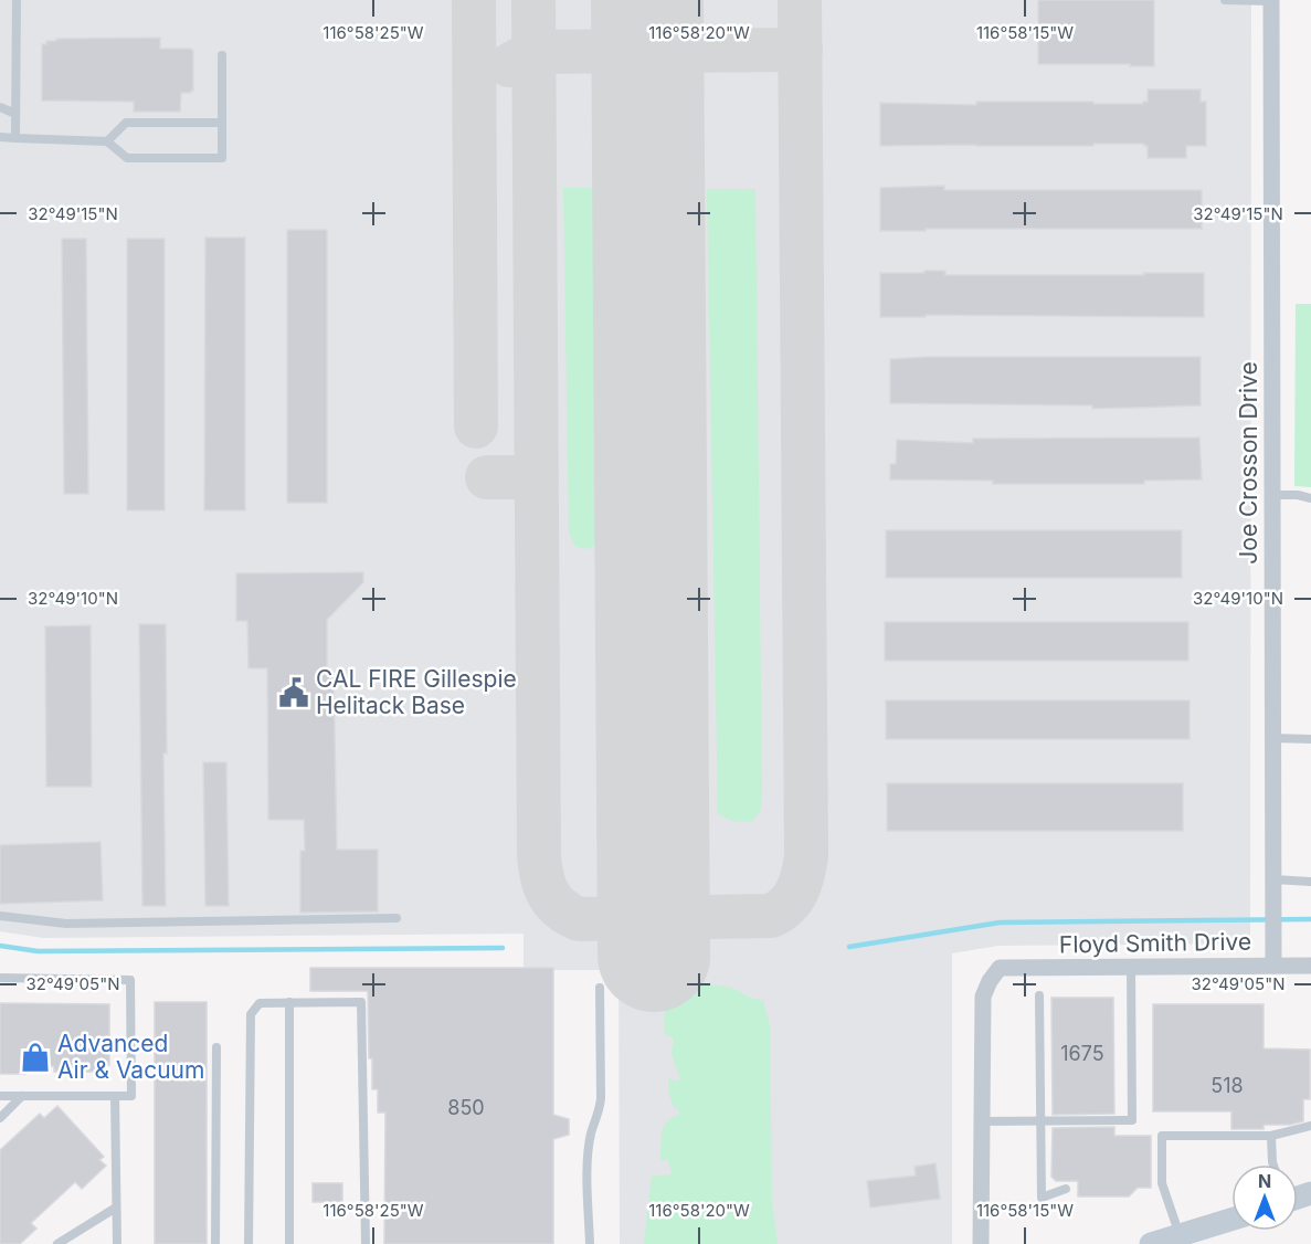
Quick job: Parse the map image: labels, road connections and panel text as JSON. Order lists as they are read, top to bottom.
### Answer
{
  "streets": {
    "street": ["Joe Crosson Drive", "Floyd Smith Drive"]
  },
  "crossings": [
    ["Joe Crosson Drive", "Floyd Smith Drive"]
  ],
  "places": {
    "public building": ["CAL FIRE Gillespie Helitack Base"],
    "shop": ["Advanced Air & Vacuum"]
  },
  "house_numbers": ["1675", "518", "850"],
  "north": "top",
  "coordinates": [
    "116°58'25\"W",
    "116°58'20\"W",
    "116°58'15\"W",
    "32°49'15\"N",
    "32°49'10\"N",
    "32°49'05\"N"
  ]
}
